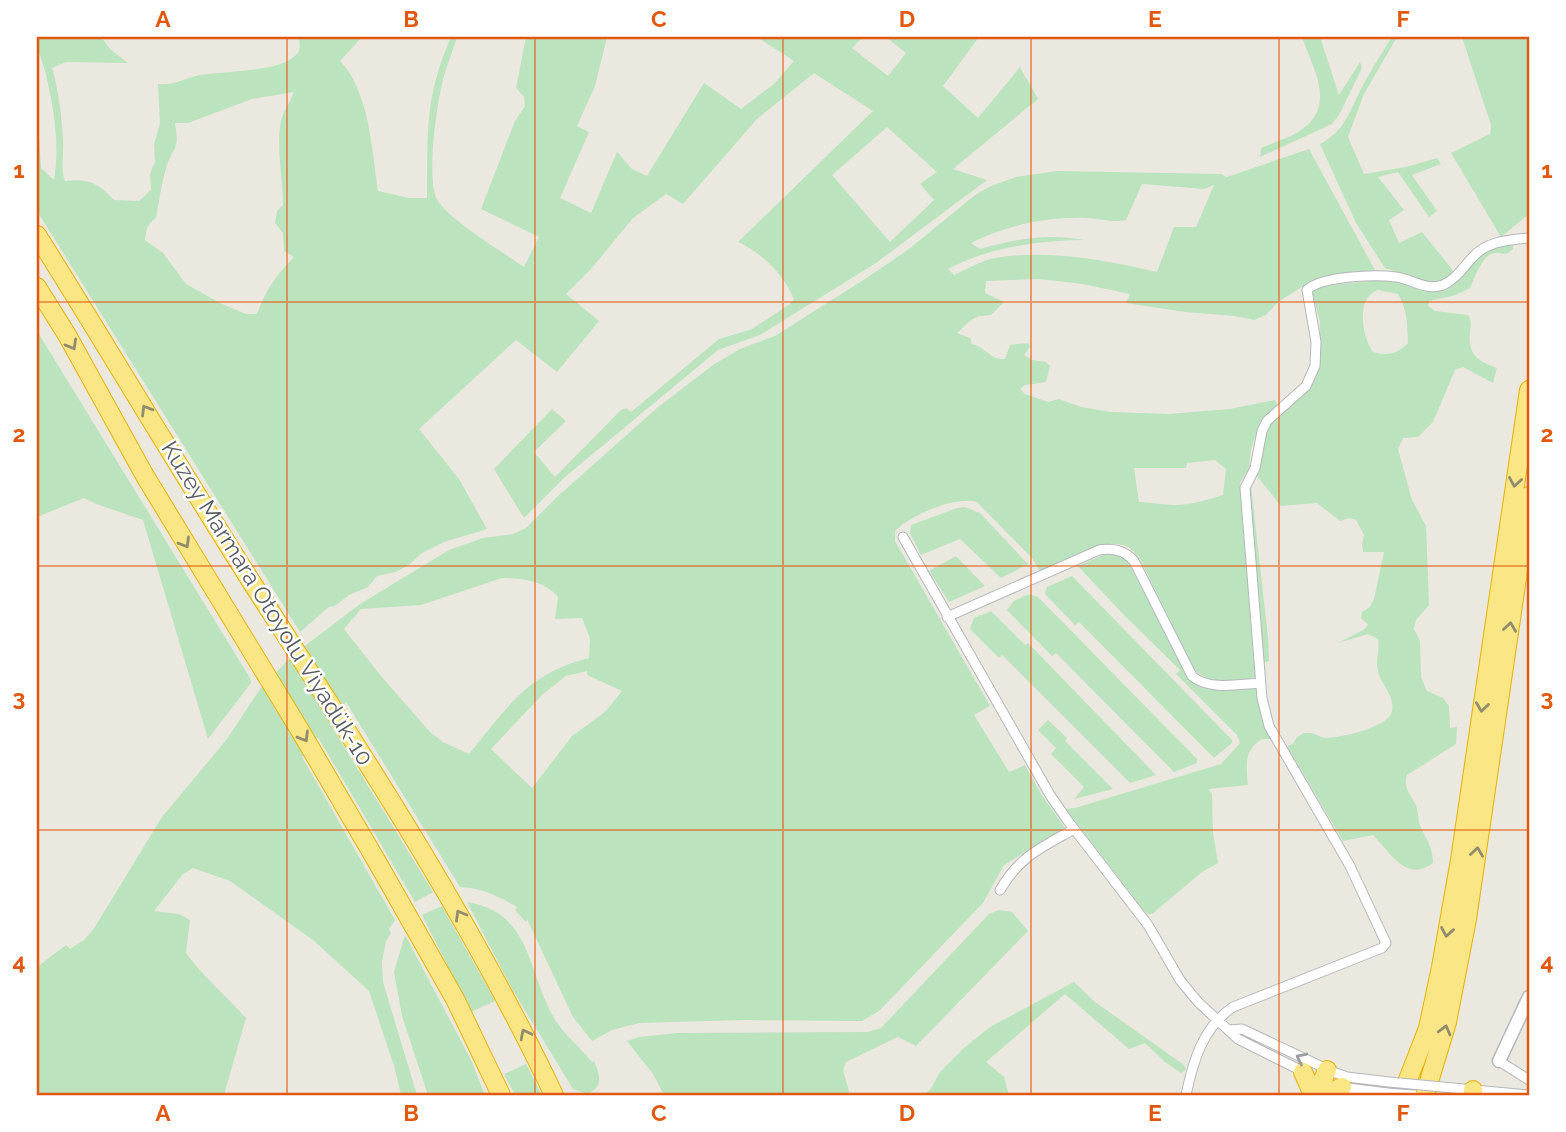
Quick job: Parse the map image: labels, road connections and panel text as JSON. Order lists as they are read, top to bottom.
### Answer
{
  "streets": {
    "highway": ["Kuzey Marmara Otoyolu Viyadük-10"]
  },
  "grid": {
    "columns": [
      "A",
      "B",
      "C",
      "D",
      "E",
      "F"
    ],
    "rows": [
      "1",
      "2",
      "3",
      "4"
    ]
  }
}
